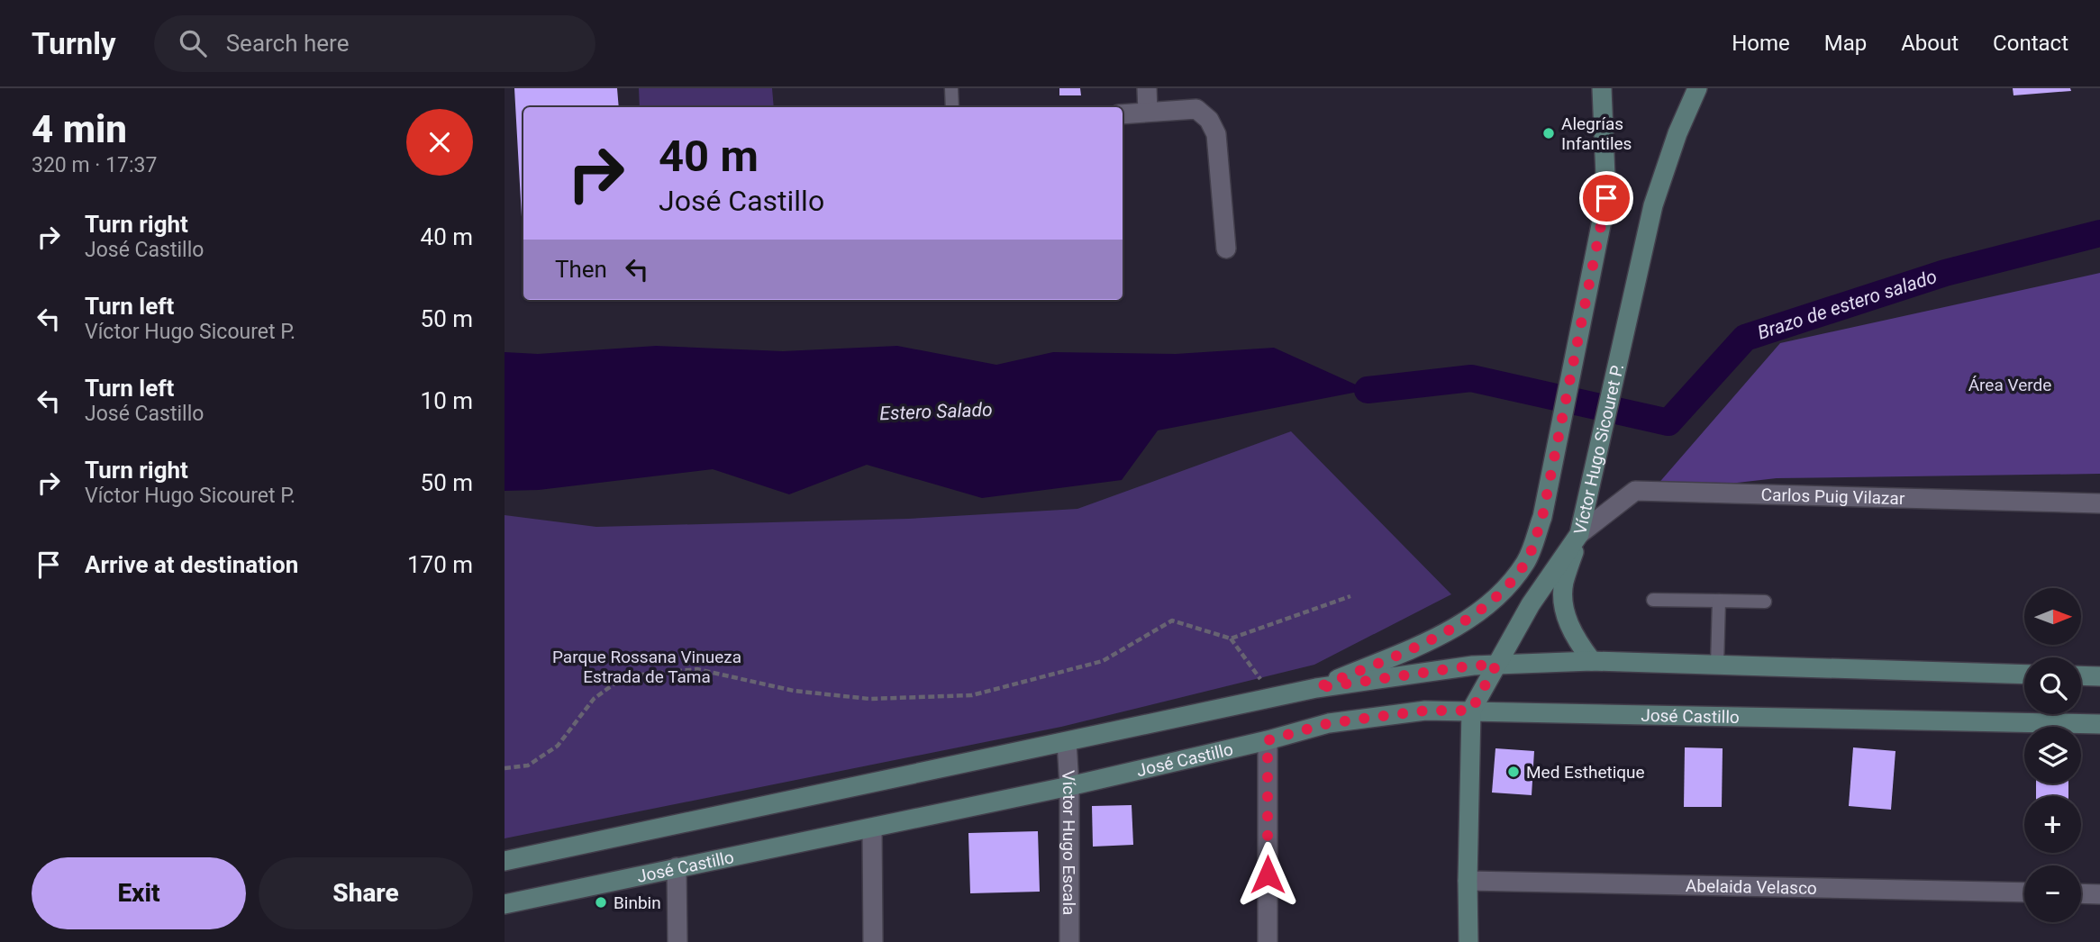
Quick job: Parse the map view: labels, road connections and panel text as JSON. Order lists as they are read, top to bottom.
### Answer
{
  "streets": {
    "street": [
      "Víctor Hugo Sicouret P.",
      "Carlos Puig Vilazar",
      "José Castillo",
      "Víctor Hugo Escala",
      "Abelaida Velasco"
    ]
  },
  "crossings": [
    ["Víctor Hugo Sicouret P.", "Carlos Puig Vilazar"],
    ["Víctor Hugo Sicouret P.", "José Castillo"],
    ["Víctor Hugo Sicouret P.", "Abelaida Velasco"],
    ["José Castillo", "Víctor Hugo Escala"]
  ],
  "water": ["Brazo de estero salado", "Estero Salado"],
  "parks": ["Área Verde", "Parque Rossana Vinueza Estrada de Tama"],
  "places": ["Alegrías Infantiles", "Med Esthetique", "Binbin"],
  "north": "right",
  "page": {
    "header": "Turnly",
    "search": "Search here",
    "nav": [
      "Home",
      "Map",
      "About",
      "Contact"
    ],
    "heading": ["4 min", "320 m · 17:37"],
    "turn": ["40 m", "José Castillo"],
    "list": [
      {
        "name": "Turn right",
        "note": "José Castillo",
        "value": "40 m"
      },
      {
        "name": "Turn left",
        "note": "Víctor Hugo Sicouret P.",
        "value": "50 m"
      },
      {
        "name": "Turn left",
        "note": "José Castillo",
        "value": "10 m"
      },
      {
        "name": "Turn right",
        "note": "Víctor Hugo Sicouret P.",
        "value": "50 m"
      },
      {
        "name": "Arrive at destination",
        "value": "170 m"
      }
    ],
    "then": "Then",
    "map_buttons": ["+", "−"],
    "buttons": ["Exit", "Share"]
  }
}
